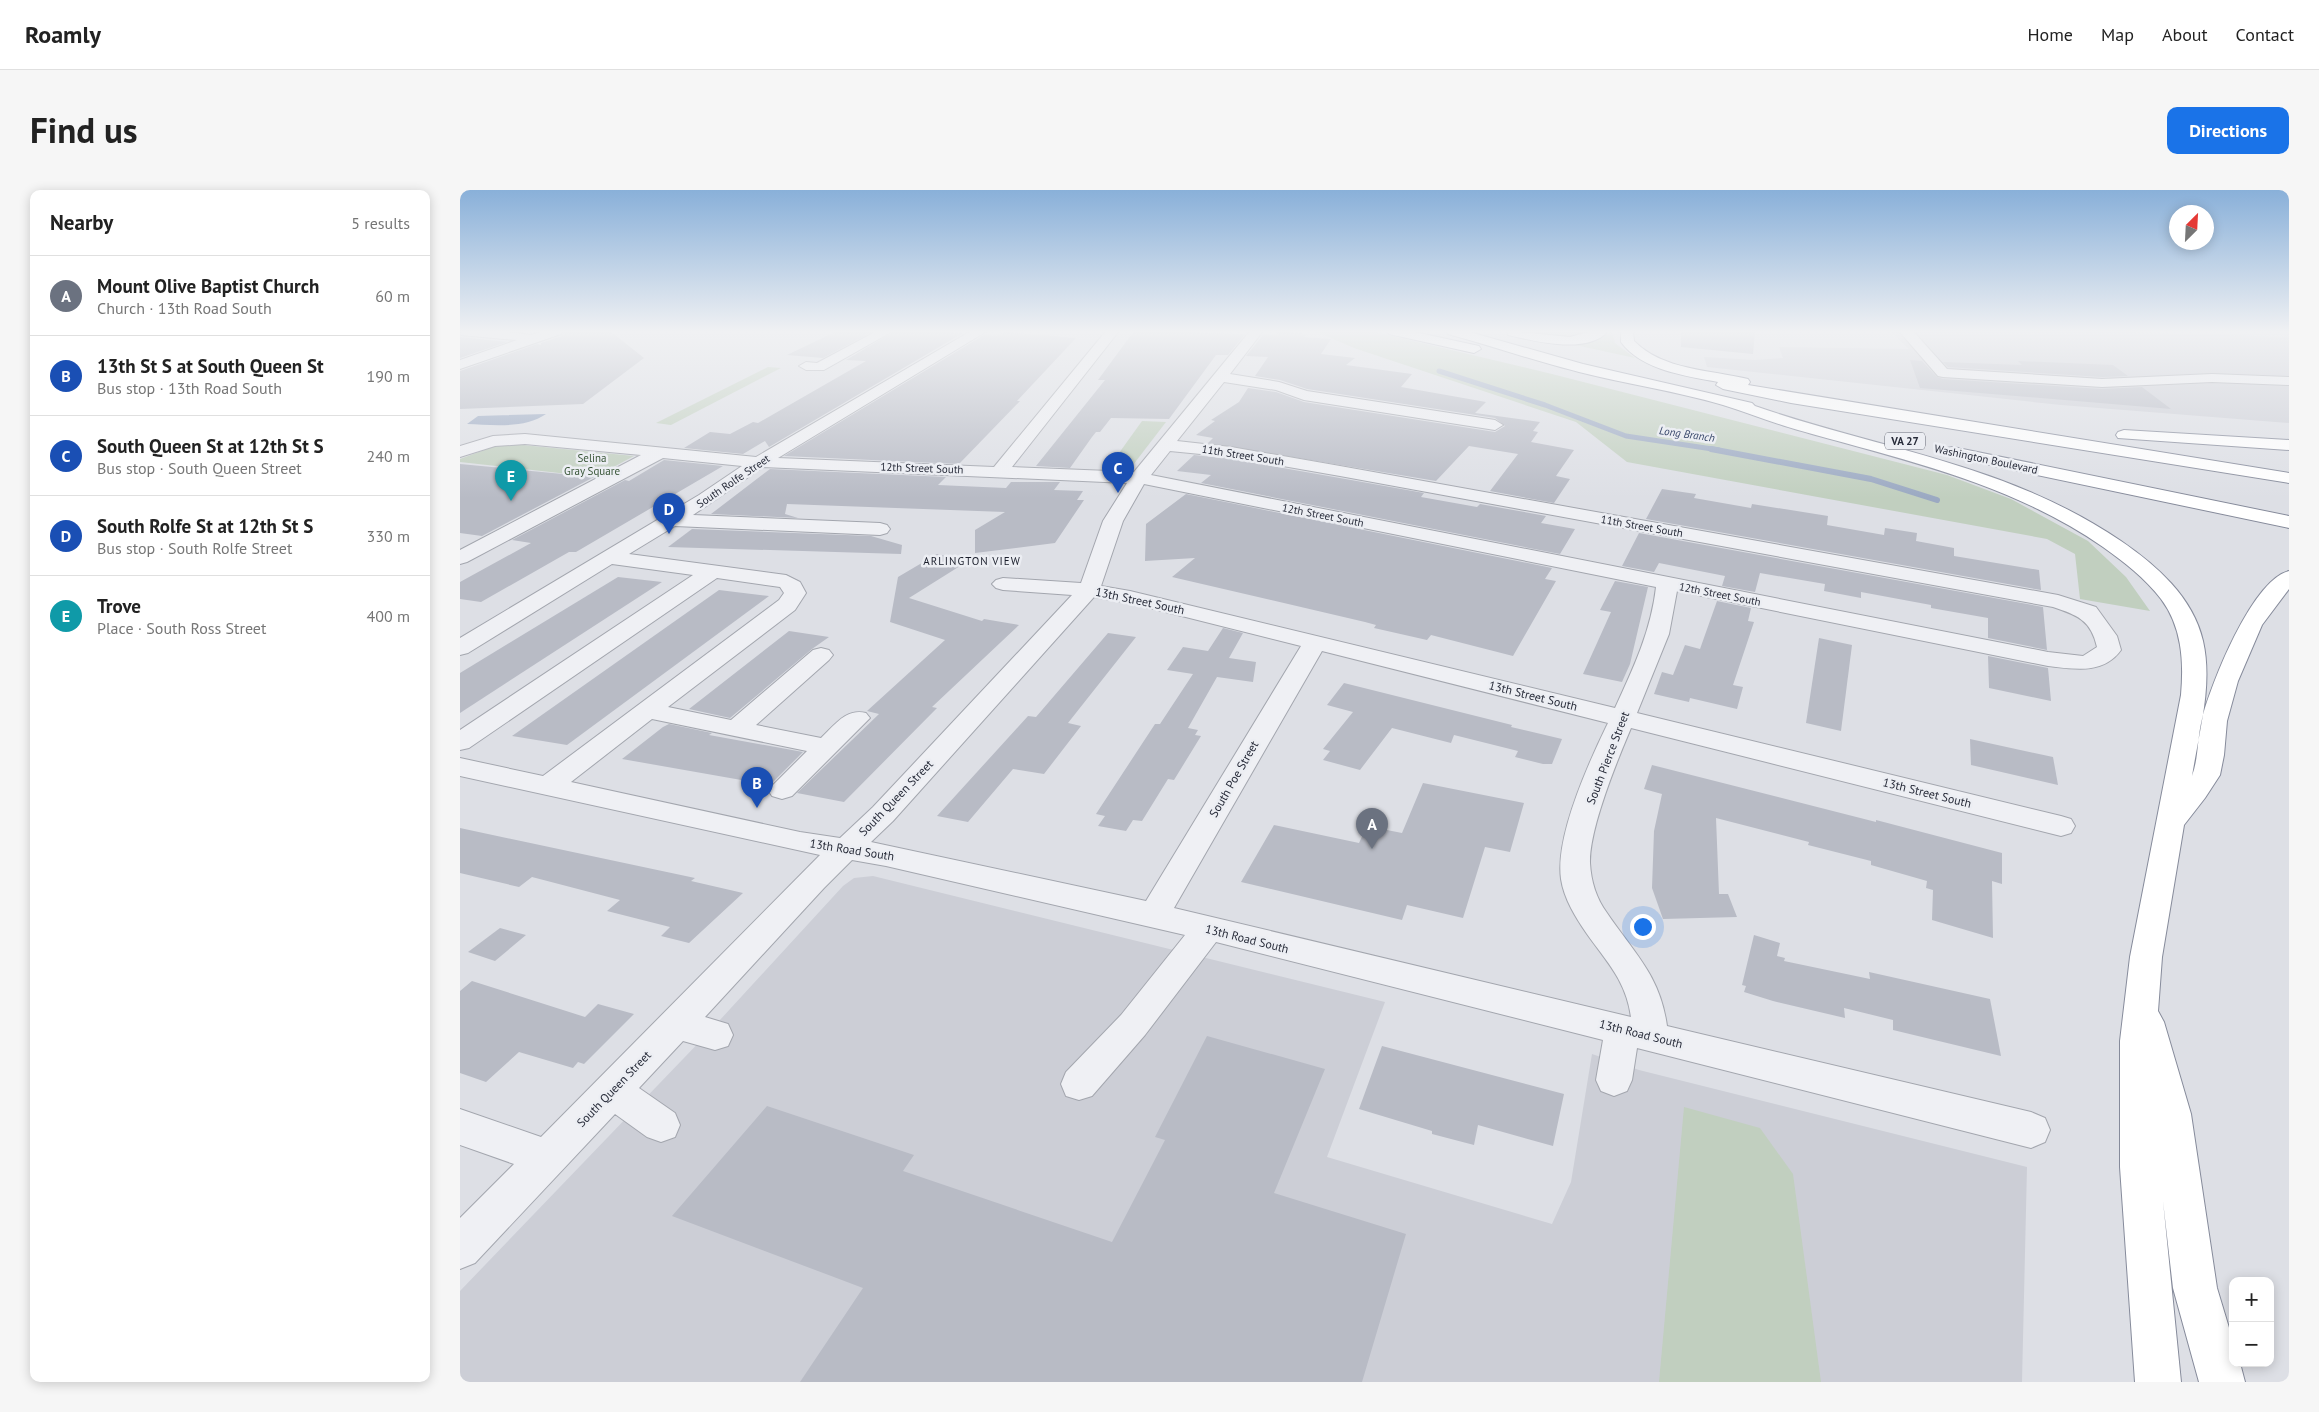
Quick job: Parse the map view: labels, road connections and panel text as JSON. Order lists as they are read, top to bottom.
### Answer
{
  "streets": {
    "highway": ["VA 27", "Washington Boulevard"],
    "street": [
      "11th Street South",
      "12th Street South",
      "South Rolfe Street",
      "13th Street South",
      "South Pierce Street",
      "South Poe Street",
      "South Queen Street",
      "13th Road South"
    ]
  },
  "crossings": [
    ["VA 27", "Washington Boulevard"],
    ["11th Street South", "12th Street South"],
    ["11th Street South", "South Queen Street"],
    ["12th Street South", "South Rolfe Street"],
    ["12th Street South", "South Pierce Street"],
    ["12th Street South", "South Queen Street"],
    ["13th Street South", "South Pierce Street"],
    ["13th Street South", "South Poe Street"],
    ["13th Street South", "South Queen Street"],
    ["South Pierce Street", "13th Road South"],
    ["South Poe Street", "13th Road South"],
    ["South Queen Street", "13th Road South"]
  ],
  "districts": ["ARLINGTON VIEW"],
  "water": ["Long Branch"],
  "parks": ["Selina Gray Square"],
  "north": "top right",
  "page": {
    "header": "Roamly",
    "nav": [
      "Home",
      "Map",
      "About",
      "Contact"
    ],
    "title": "Find us",
    "buttons": "Directions",
    "heading": ["Nearby", "5 results"],
    "list": [
      {
        "mark": "A",
        "name": "Mount Olive Baptist Church",
        "note": "Church · 13th Road South",
        "value": "60 m"
      },
      {
        "mark": "B",
        "name": "13th St S at South Queen St",
        "note": "Bus stop · 13th Road South",
        "value": "190 m"
      },
      {
        "mark": "C",
        "name": "South Queen St at 12th St S",
        "note": "Bus stop · South Queen Street",
        "value": "240 m"
      },
      {
        "mark": "D",
        "name": "South Rolfe St at 12th St S",
        "note": "Bus stop · South Rolfe Street",
        "value": "330 m"
      },
      {
        "mark": "E",
        "name": "Trove",
        "note": "Place · South Ross Street",
        "value": "400 m"
      }
    ],
    "pins": [
      "C",
      "E",
      "D",
      "B",
      "A"
    ],
    "map_buttons": ["+", "−"]
  }
}
